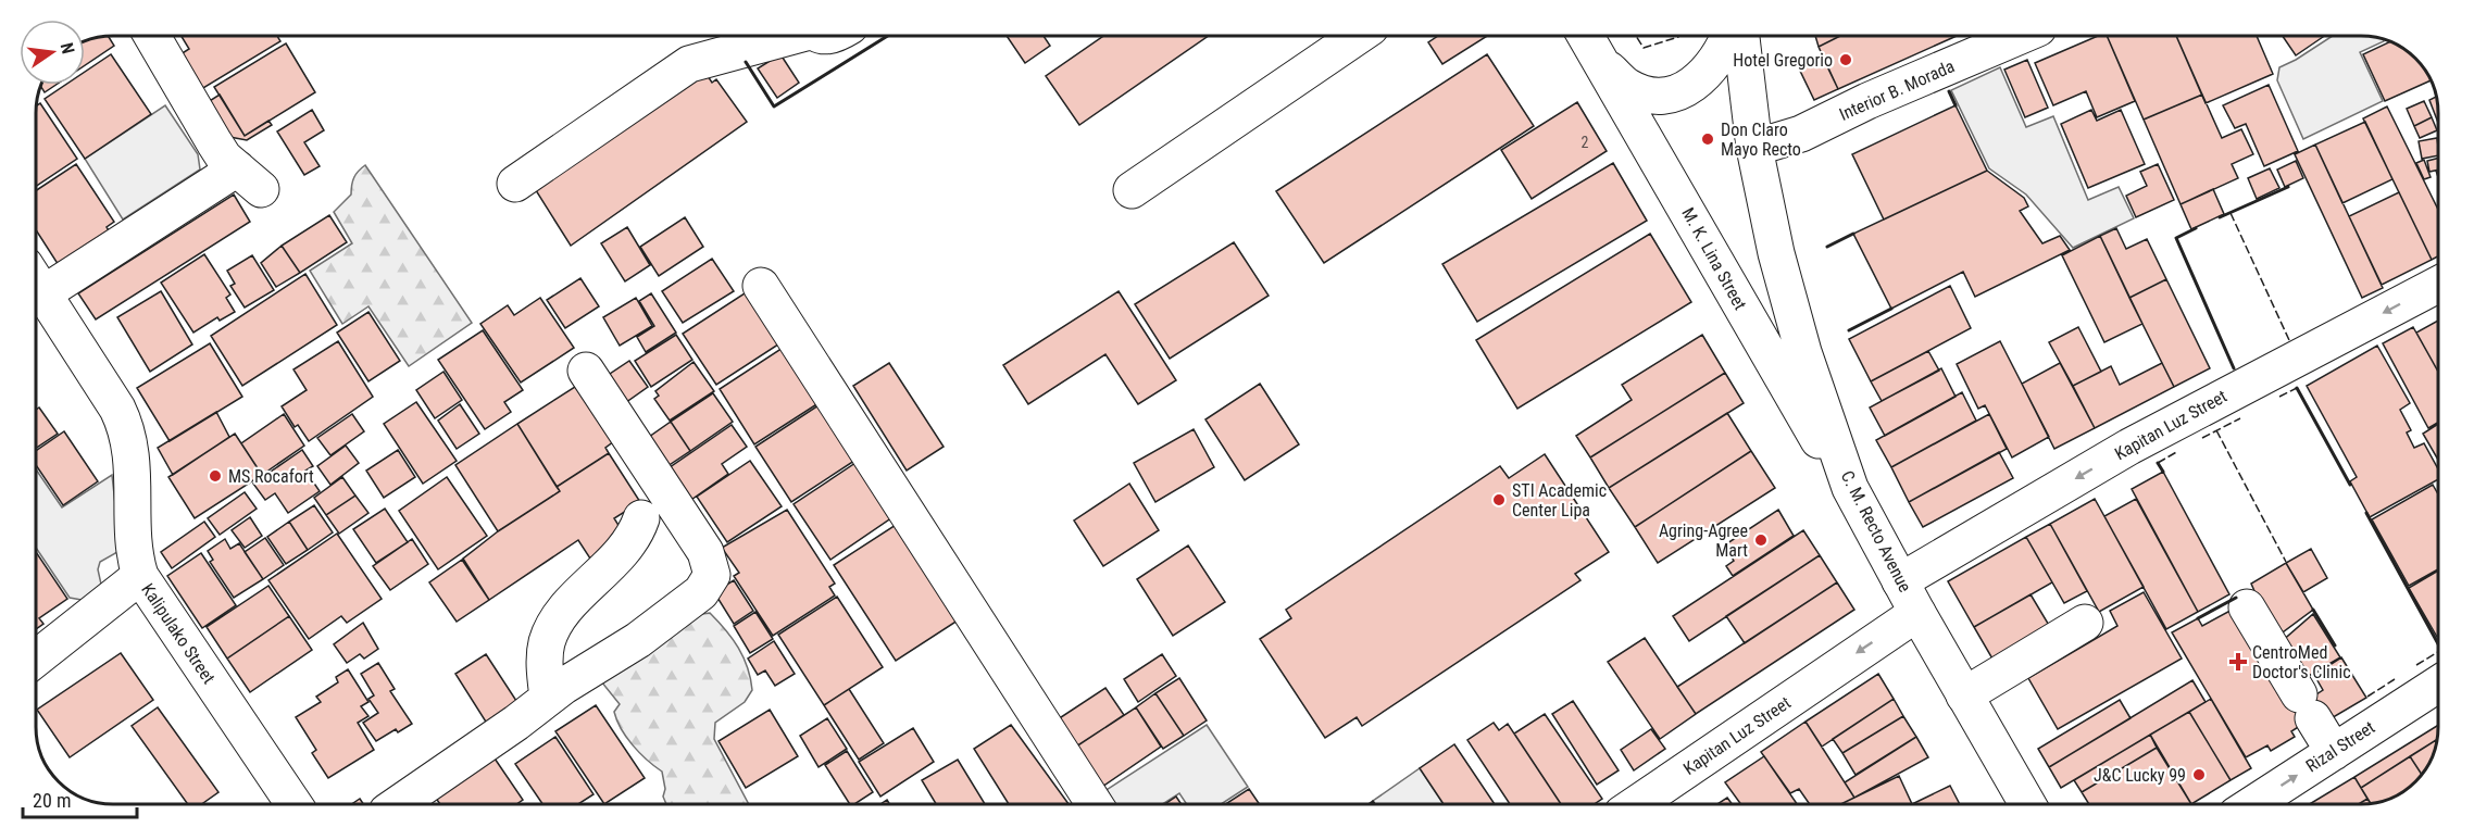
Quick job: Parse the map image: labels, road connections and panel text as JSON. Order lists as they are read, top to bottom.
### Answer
{
  "streets": {
    "street": [
      "Interior B. Morada",
      "M. K. Lina Street",
      "Kapitan Luz Street",
      "C. M. Recto Avenue",
      "Kalipulako Street",
      "Rizal Street"
    ]
  },
  "crossings": [
    ["Interior B. Morada", "C. M. Recto Avenue"],
    ["M. K. Lina Street", "C. M. Recto Avenue"],
    ["Kapitan Luz Street", "C. M. Recto Avenue"]
  ],
  "one_way": ["Kapitan Luz Street", "Rizal Street"],
  "places": {
    "other": [
      "Hotel Gregorio",
      "Don Claro Mayo Recto",
      "MS Rocafort",
      "STI Academic Center Lipa",
      "Agring-Agree Mart",
      "J&C Lucky 99"
    ],
    "health": ["CentroMed Doctor's Clinic"]
  },
  "house_numbers": ["2"],
  "scale_bar": "20 m",
  "north": "right"
}
